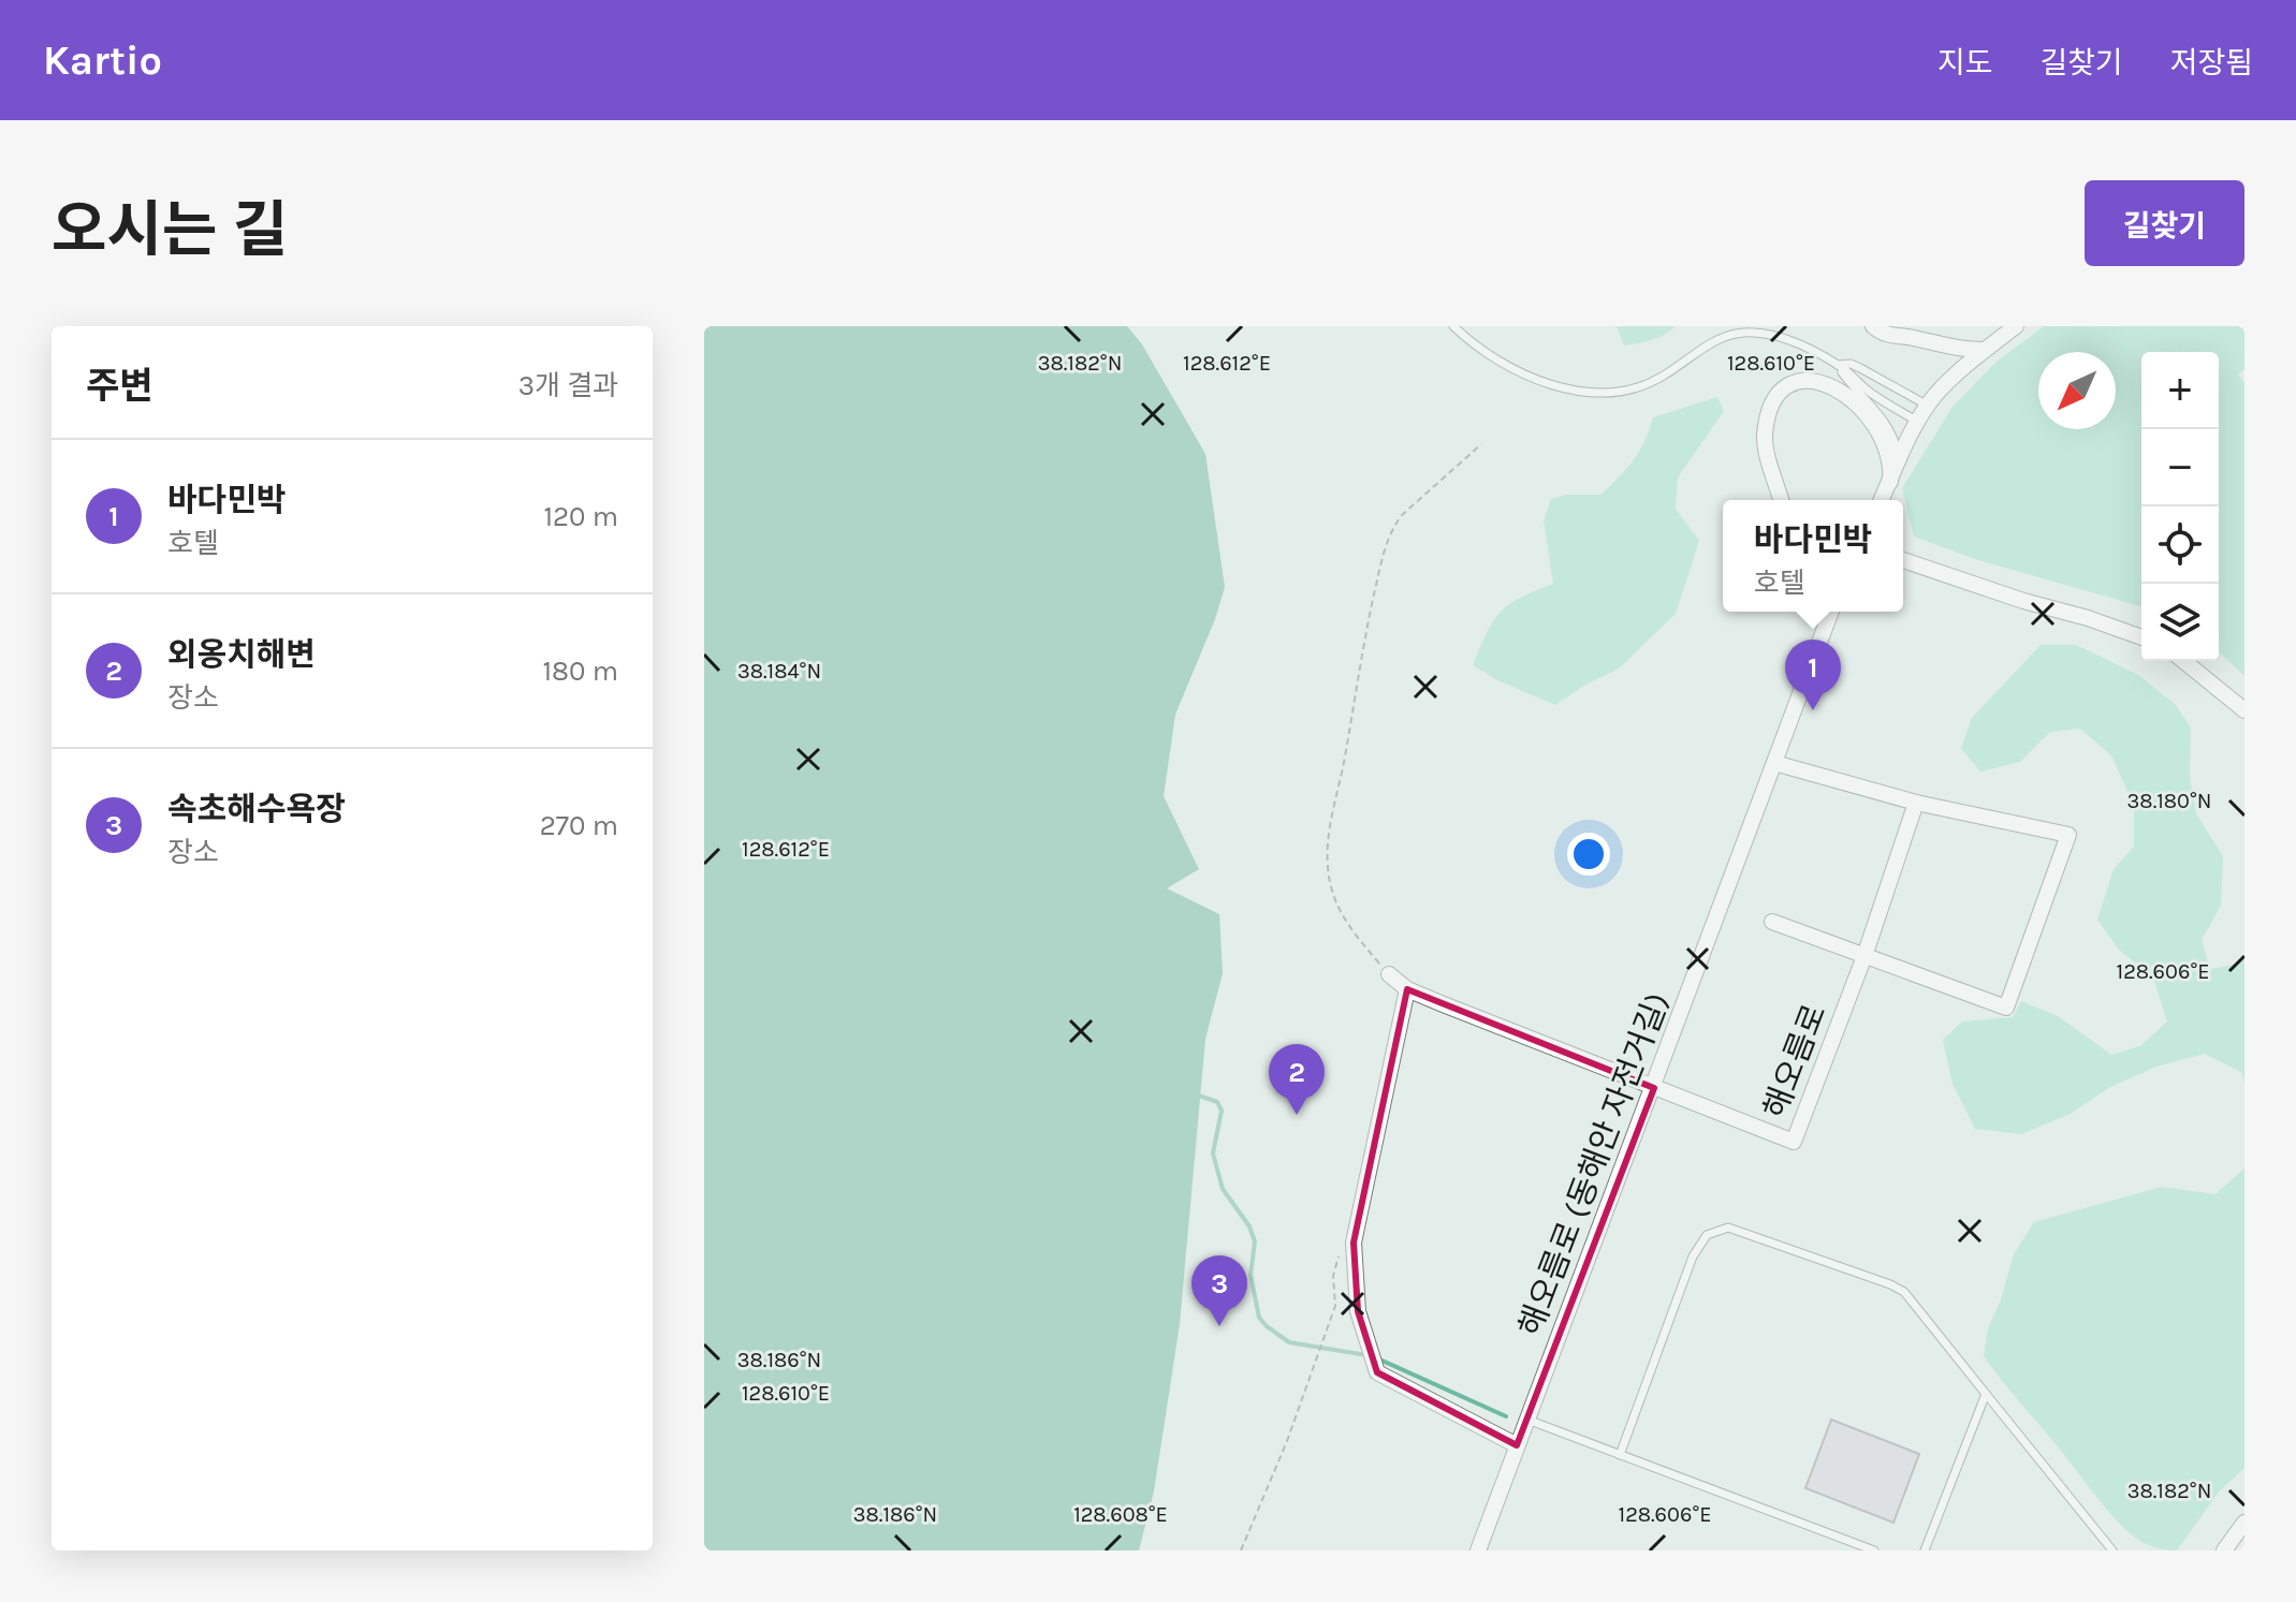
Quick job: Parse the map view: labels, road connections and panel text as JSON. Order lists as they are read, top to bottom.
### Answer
{
  "streets": {
    "street": ["해오름로", "해오름로 (동해안 자전거길)"]
  },
  "crossings": [
    ["해오름로", "해오름로 (동해안 자전거길)"]
  ],
  "north": "bottom left",
  "page": {
    "header": "Kartio",
    "nav": ["지도", "길찾기", "저장됨"],
    "title": "오시는 길",
    "buttons": "길찾기",
    "heading": ["주변", "3개 결과"],
    "map_buttons": ["+", "−"],
    "list": [
      {
        "mark": "1",
        "name": "바다민박",
        "note": "호텔",
        "value": "120 m"
      },
      {
        "mark": "2",
        "name": "외옹치해변",
        "note": "장소",
        "value": "180 m"
      },
      {
        "mark": "3",
        "name": "속초해수욕장",
        "note": "장소",
        "value": "270 m"
      }
    ],
    "popup": ["바다민박", "호텔"],
    "pins": ["1", "2", "3"]
  },
  "coordinates": [
    "38.182°N",
    "128.612°E",
    "128.610°E",
    "38.184°N",
    "38.180°N",
    "128.606°E",
    "38.186°N",
    "128.608°E"
  ]
}
